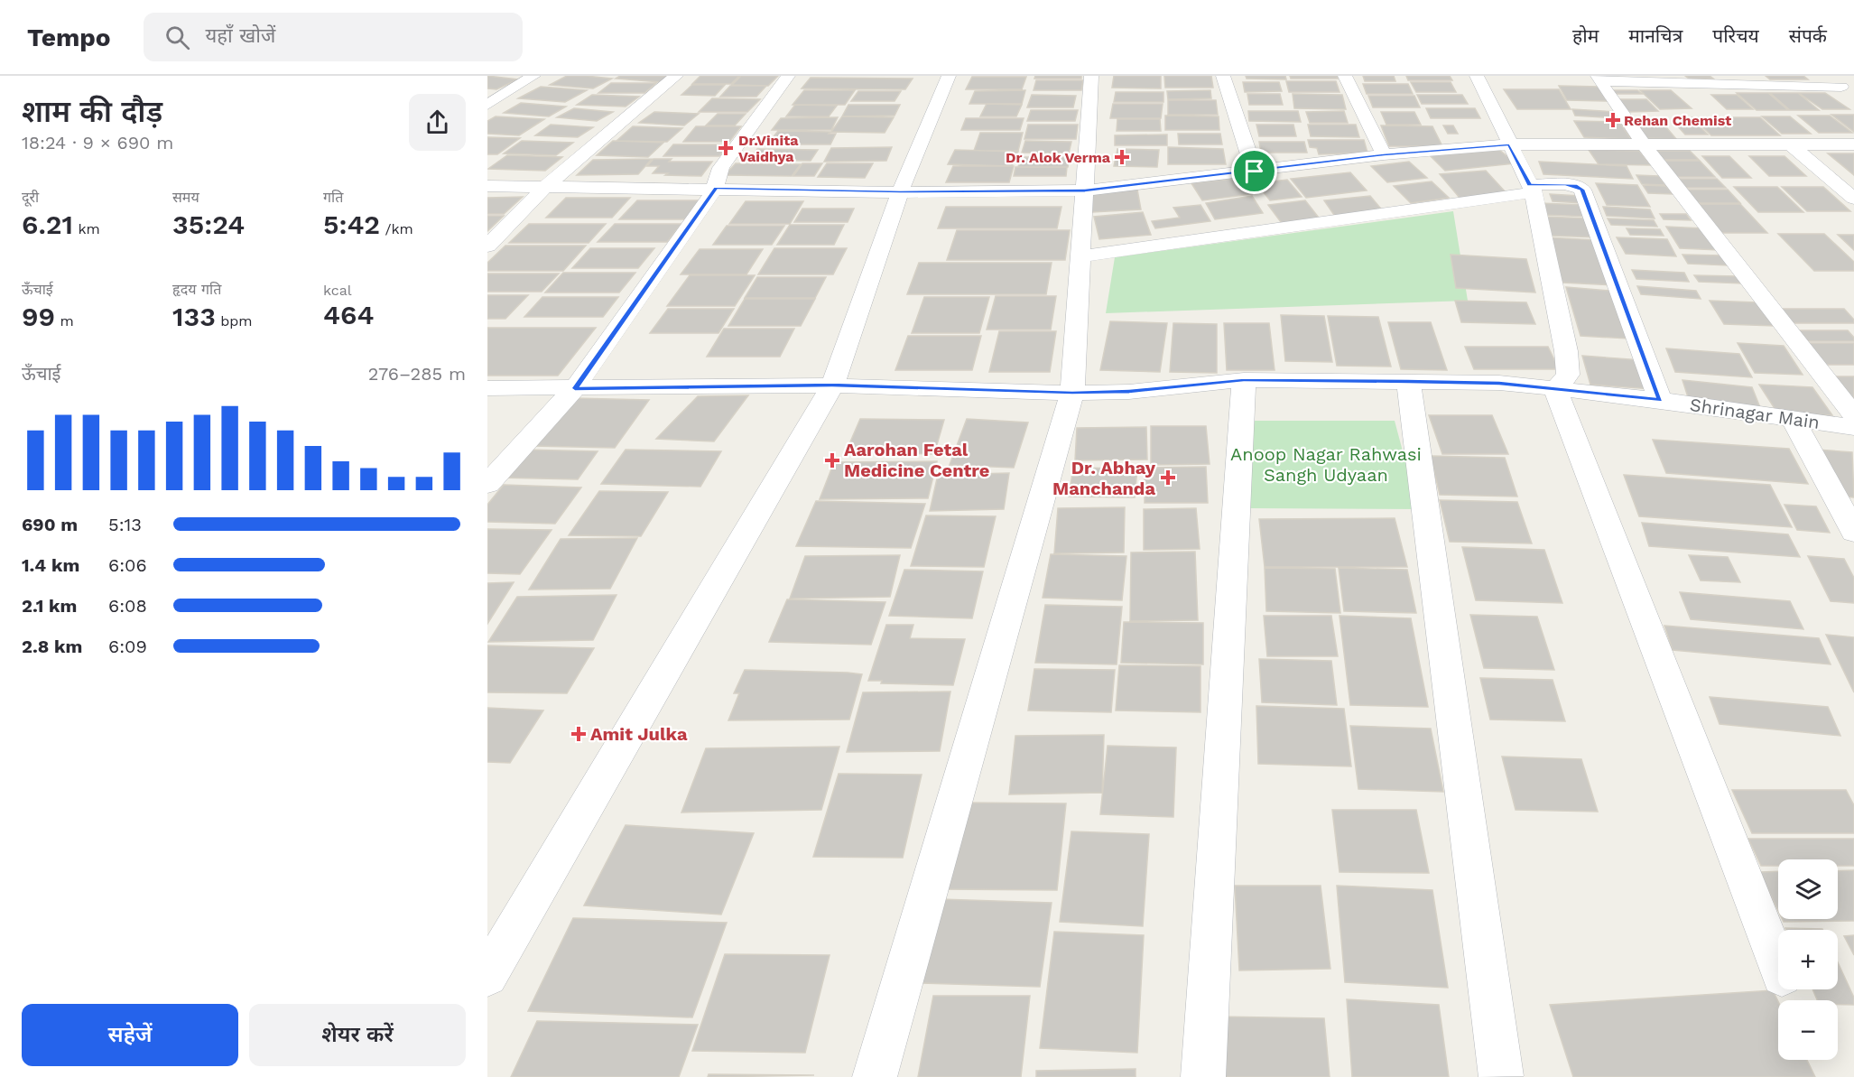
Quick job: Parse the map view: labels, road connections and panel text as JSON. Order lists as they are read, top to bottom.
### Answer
{
  "streets": {
    "street": ["Shrinagar Main"]
  },
  "parks": ["Anoop Nagar Rahwasi Sangh Udyaan"],
  "places": {
    "health": [
      "Rehan Chemist",
      "Dr.Vinita Vaidhya",
      "Dr. Alok Verma",
      "Aarohan Fetal Medicine Centre",
      "Dr. Abhay Manchanda",
      "Amit Julka"
    ]
  },
  "page": {
    "header": "Tempo",
    "search": "यहाँ खोजें",
    "nav": [
      "होम",
      "मानचित्र",
      "परिचय",
      "संपर्क"
    ],
    "heading": ["शाम की दौड़", "18:24 · 9 × 690 m"],
    "stats": [
      ["दूरी", "6.21 km"],
      ["समय", "35:24"],
      ["गति", "5:42 /km"],
      ["ऊँचाई", "99 m"],
      ["हृदय गति", "133 bpm"],
      ["kcal", "464"]
    ],
    "chart": ["ऊँचाई", "276–285 m"],
    "list": [
      {
        "name": "690 m",
        "note": "5:13"
      },
      {
        "name": "1.4 km",
        "note": "6:06"
      },
      {
        "name": "2.1 km",
        "note": "6:08"
      },
      {
        "name": "2.8 km",
        "note": "6:09"
      }
    ],
    "map_buttons": ["+", "−"],
    "buttons": ["सहेजें", "शेयर करें"]
  }
}
